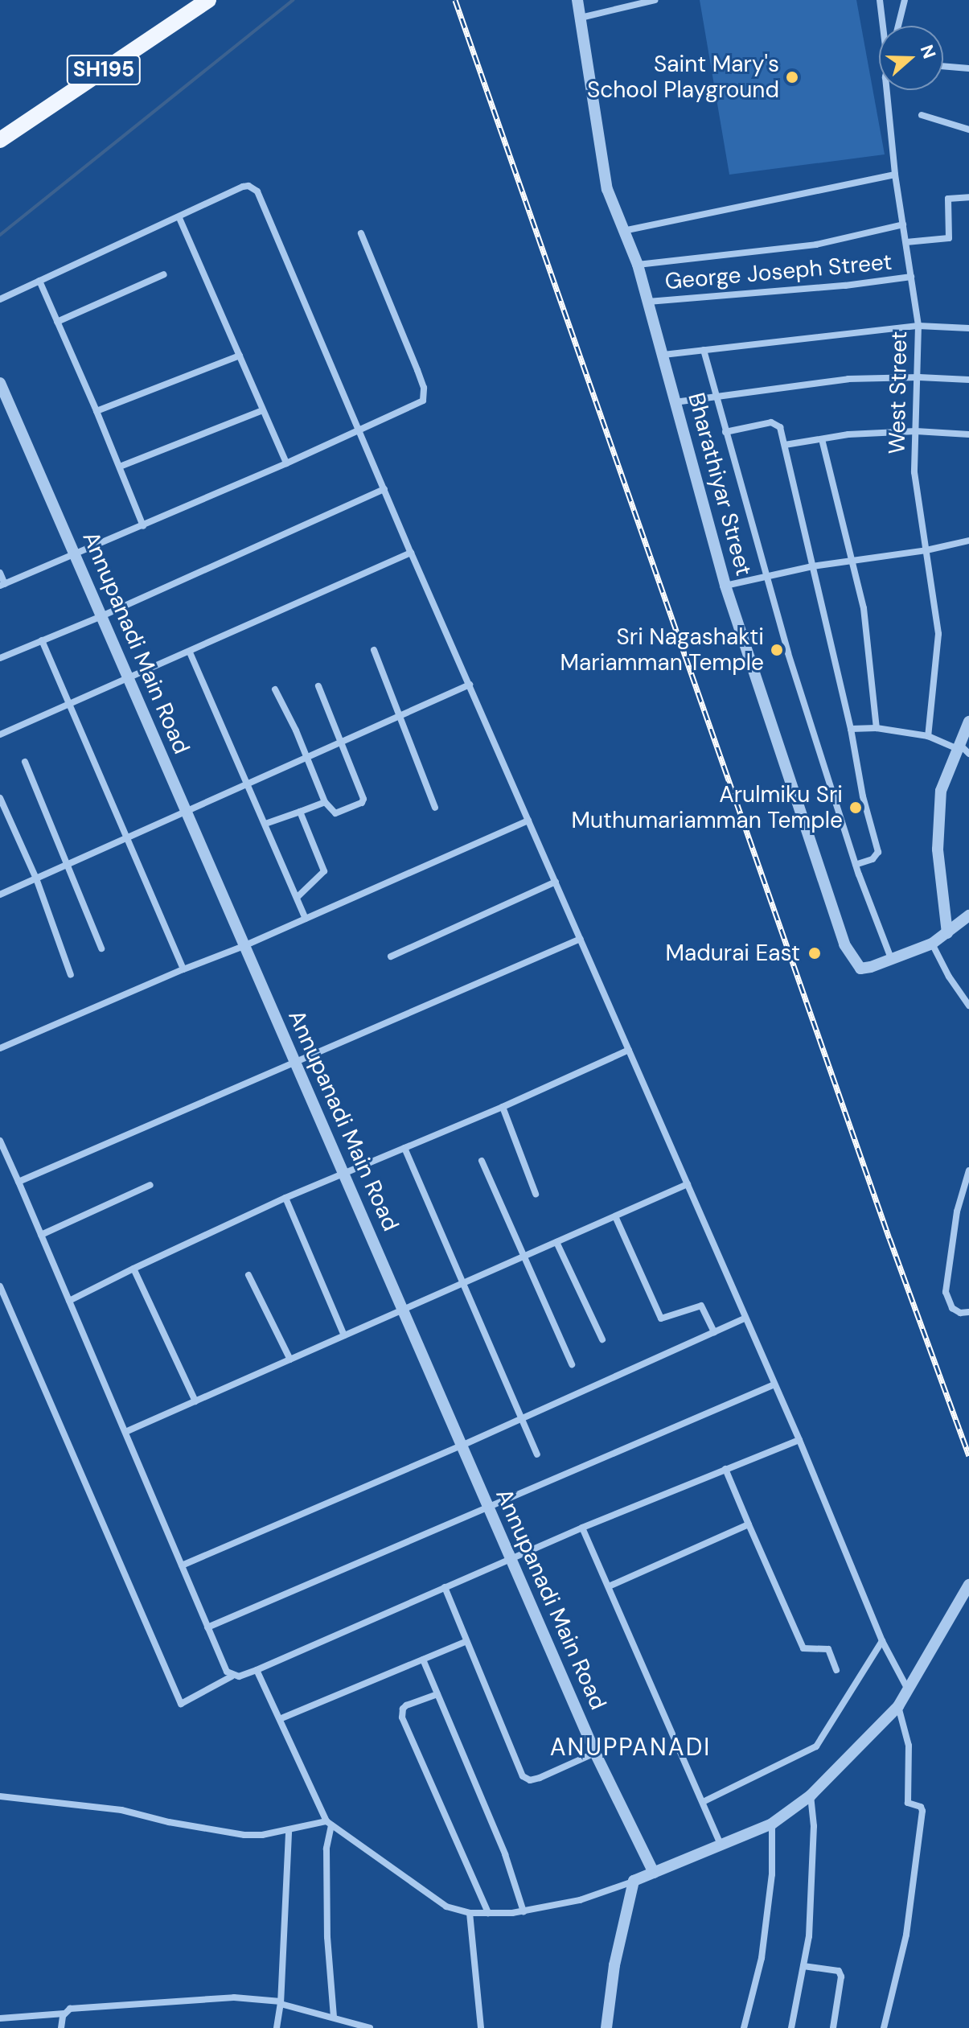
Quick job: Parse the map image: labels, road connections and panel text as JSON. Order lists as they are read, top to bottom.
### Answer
{
  "streets": {
    "main road": ["SH195"],
    "street": [
      "George Joseph Street",
      "West Street",
      "Bharathiyar Street",
      "Annupanadi Main Road"
    ]
  },
  "crossings": [
    ["George Joseph Street", "West Street"],
    ["George Joseph Street", "Bharathiyar Street"]
  ],
  "districts": ["ANUPPANADI"],
  "places": [
    "Saint Mary's School Playground",
    "Sri Nagashakti Mariamman Temple",
    "Arulmiku Sri Muthumariamman Temple",
    "Madurai East"
  ],
  "north": "right"
}
